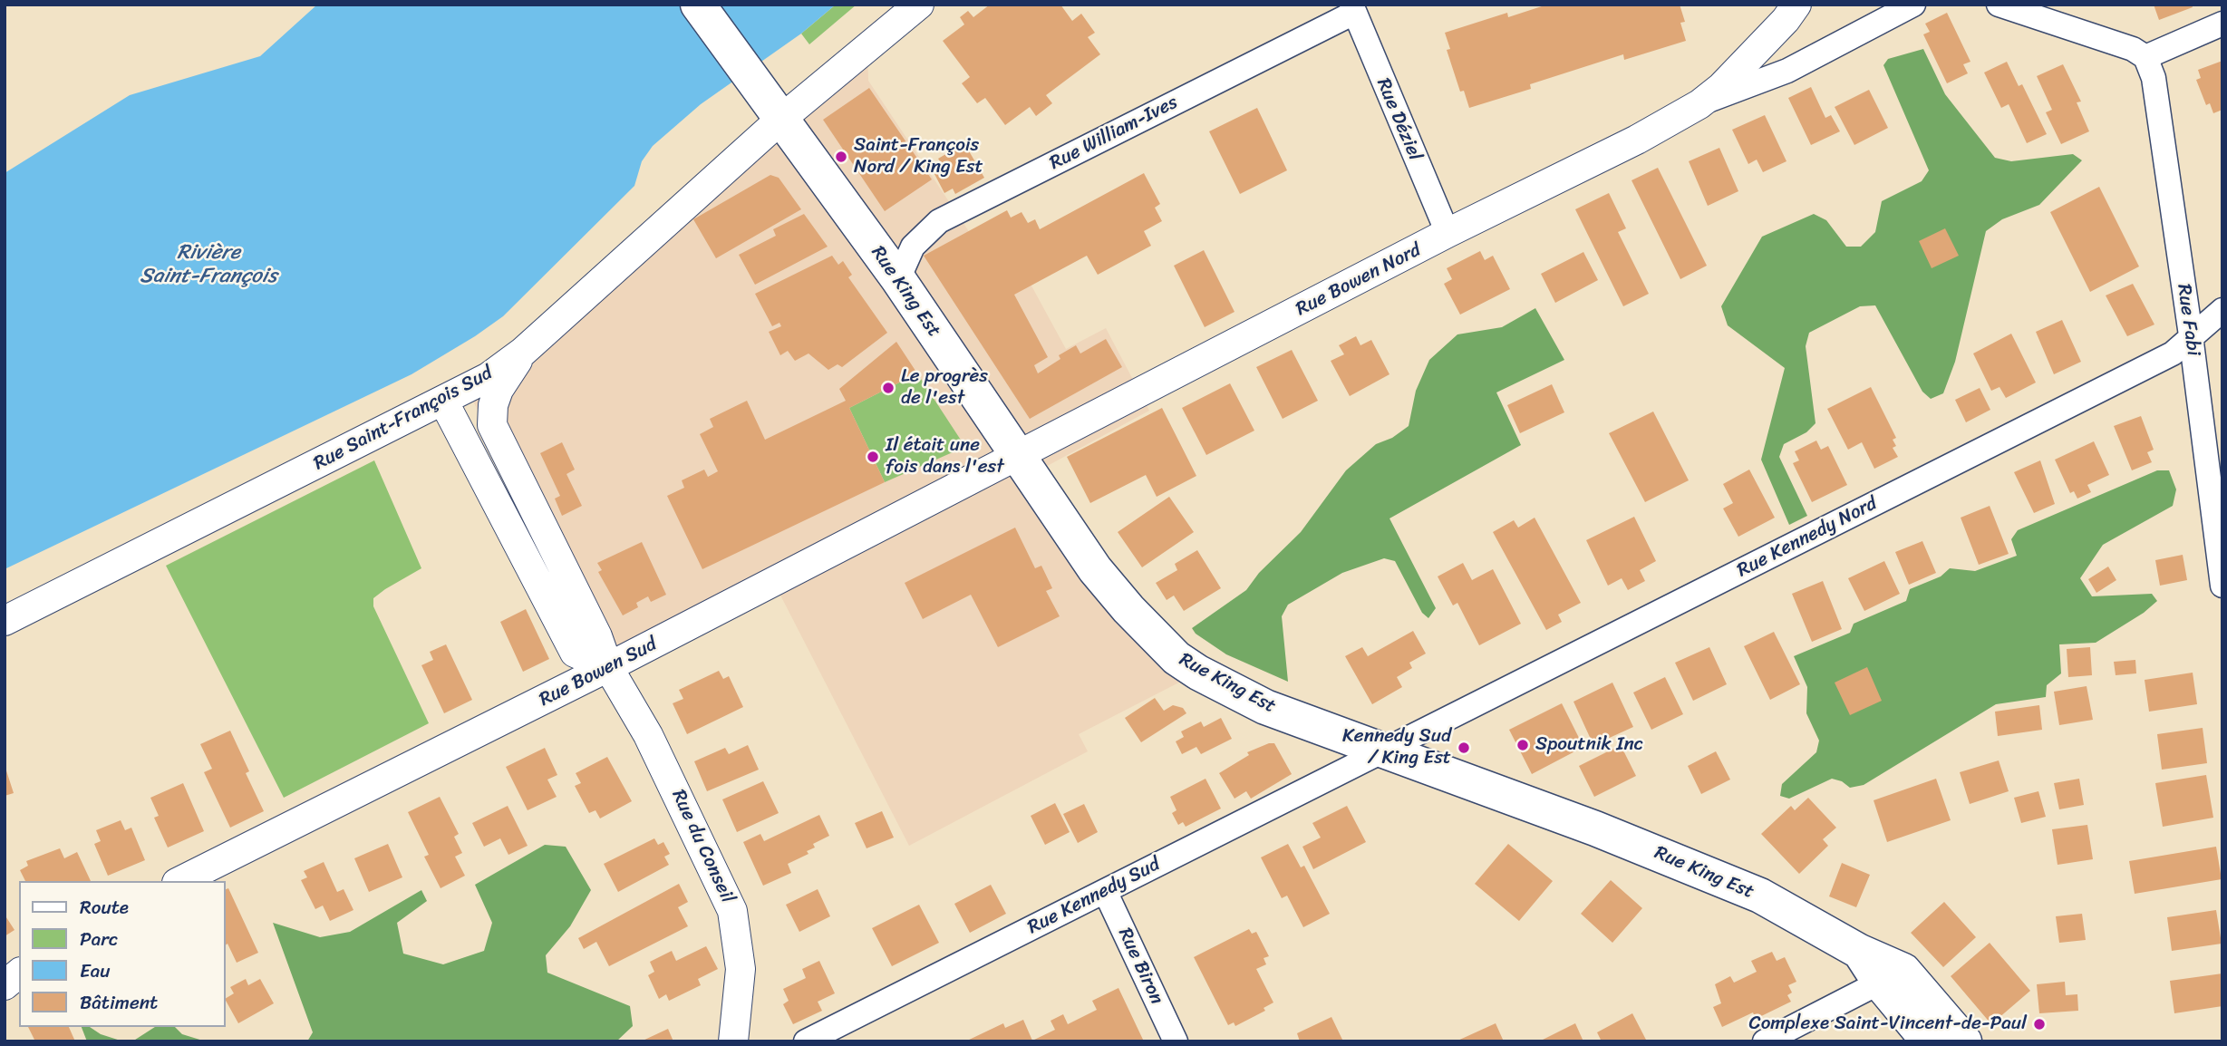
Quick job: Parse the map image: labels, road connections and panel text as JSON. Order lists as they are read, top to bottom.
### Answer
{
  "streets": {
    "main road": ["Rue King Est"],
    "street": [
      "Rue Déziel",
      "Rue William-Ives",
      "Rue Bowen Nord",
      "Rue Fabi",
      "Rue Saint-François Sud",
      "Rue Kennedy Nord",
      "Rue Bowen Sud",
      "Rue du Conseil",
      "Rue Kennedy Sud",
      "Rue Biron"
    ]
  },
  "crossings": [
    ["Rue Déziel", "Rue William-Ives"],
    ["Rue Déziel", "Rue Bowen Nord"],
    ["Rue William-Ives", "Rue King Est"],
    ["Rue Bowen Nord", "Rue King Est"],
    ["Rue Bowen Nord", "Rue Bowen Sud"],
    ["Rue King Est", "Rue Saint-François Sud"],
    ["Rue King Est", "Rue Kennedy Nord"],
    ["Rue King Est", "Rue Bowen Sud"],
    ["Rue King Est", "Rue Kennedy Sud"],
    ["Rue Fabi", "Rue Kennedy Nord"],
    ["Rue Saint-François Sud", "Rue du Conseil"],
    ["Rue Kennedy Nord", "Rue Kennedy Sud"],
    ["Rue Bowen Sud", "Rue du Conseil"],
    ["Rue Kennedy Sud", "Rue Biron"]
  ],
  "water": ["Rivière Saint-François"],
  "places": [
    "Saint-François Nord / King Est",
    "Le progrès de l'est",
    "Il était une fois dans l'est",
    "Spoutnik Inc",
    "Kennedy Sud / King Est",
    "Complexe Saint-Vincent-de-Paul"
  ],
  "legend": [
    "Route",
    "Parc",
    "Eau",
    "Bâtiment"
  ]
}
